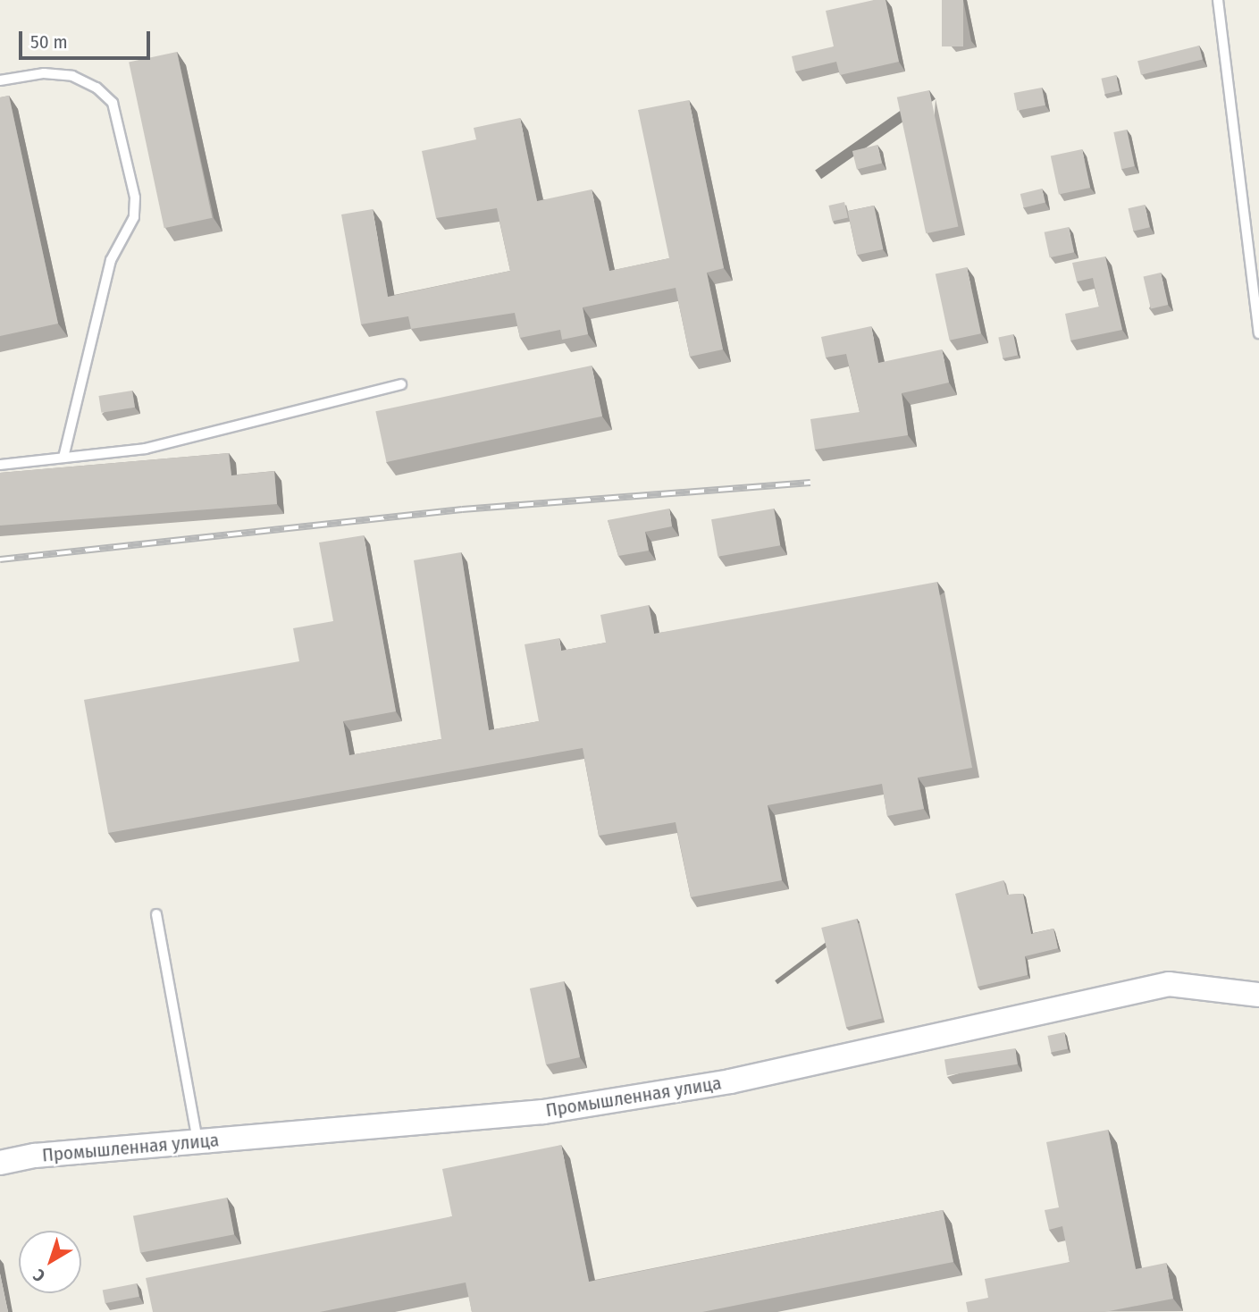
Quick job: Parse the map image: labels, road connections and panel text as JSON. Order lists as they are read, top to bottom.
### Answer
{
  "streets": {
    "street": ["Промышленная улица"]
  },
  "scale_bar": "50 m",
  "north": "bottom left"
}
